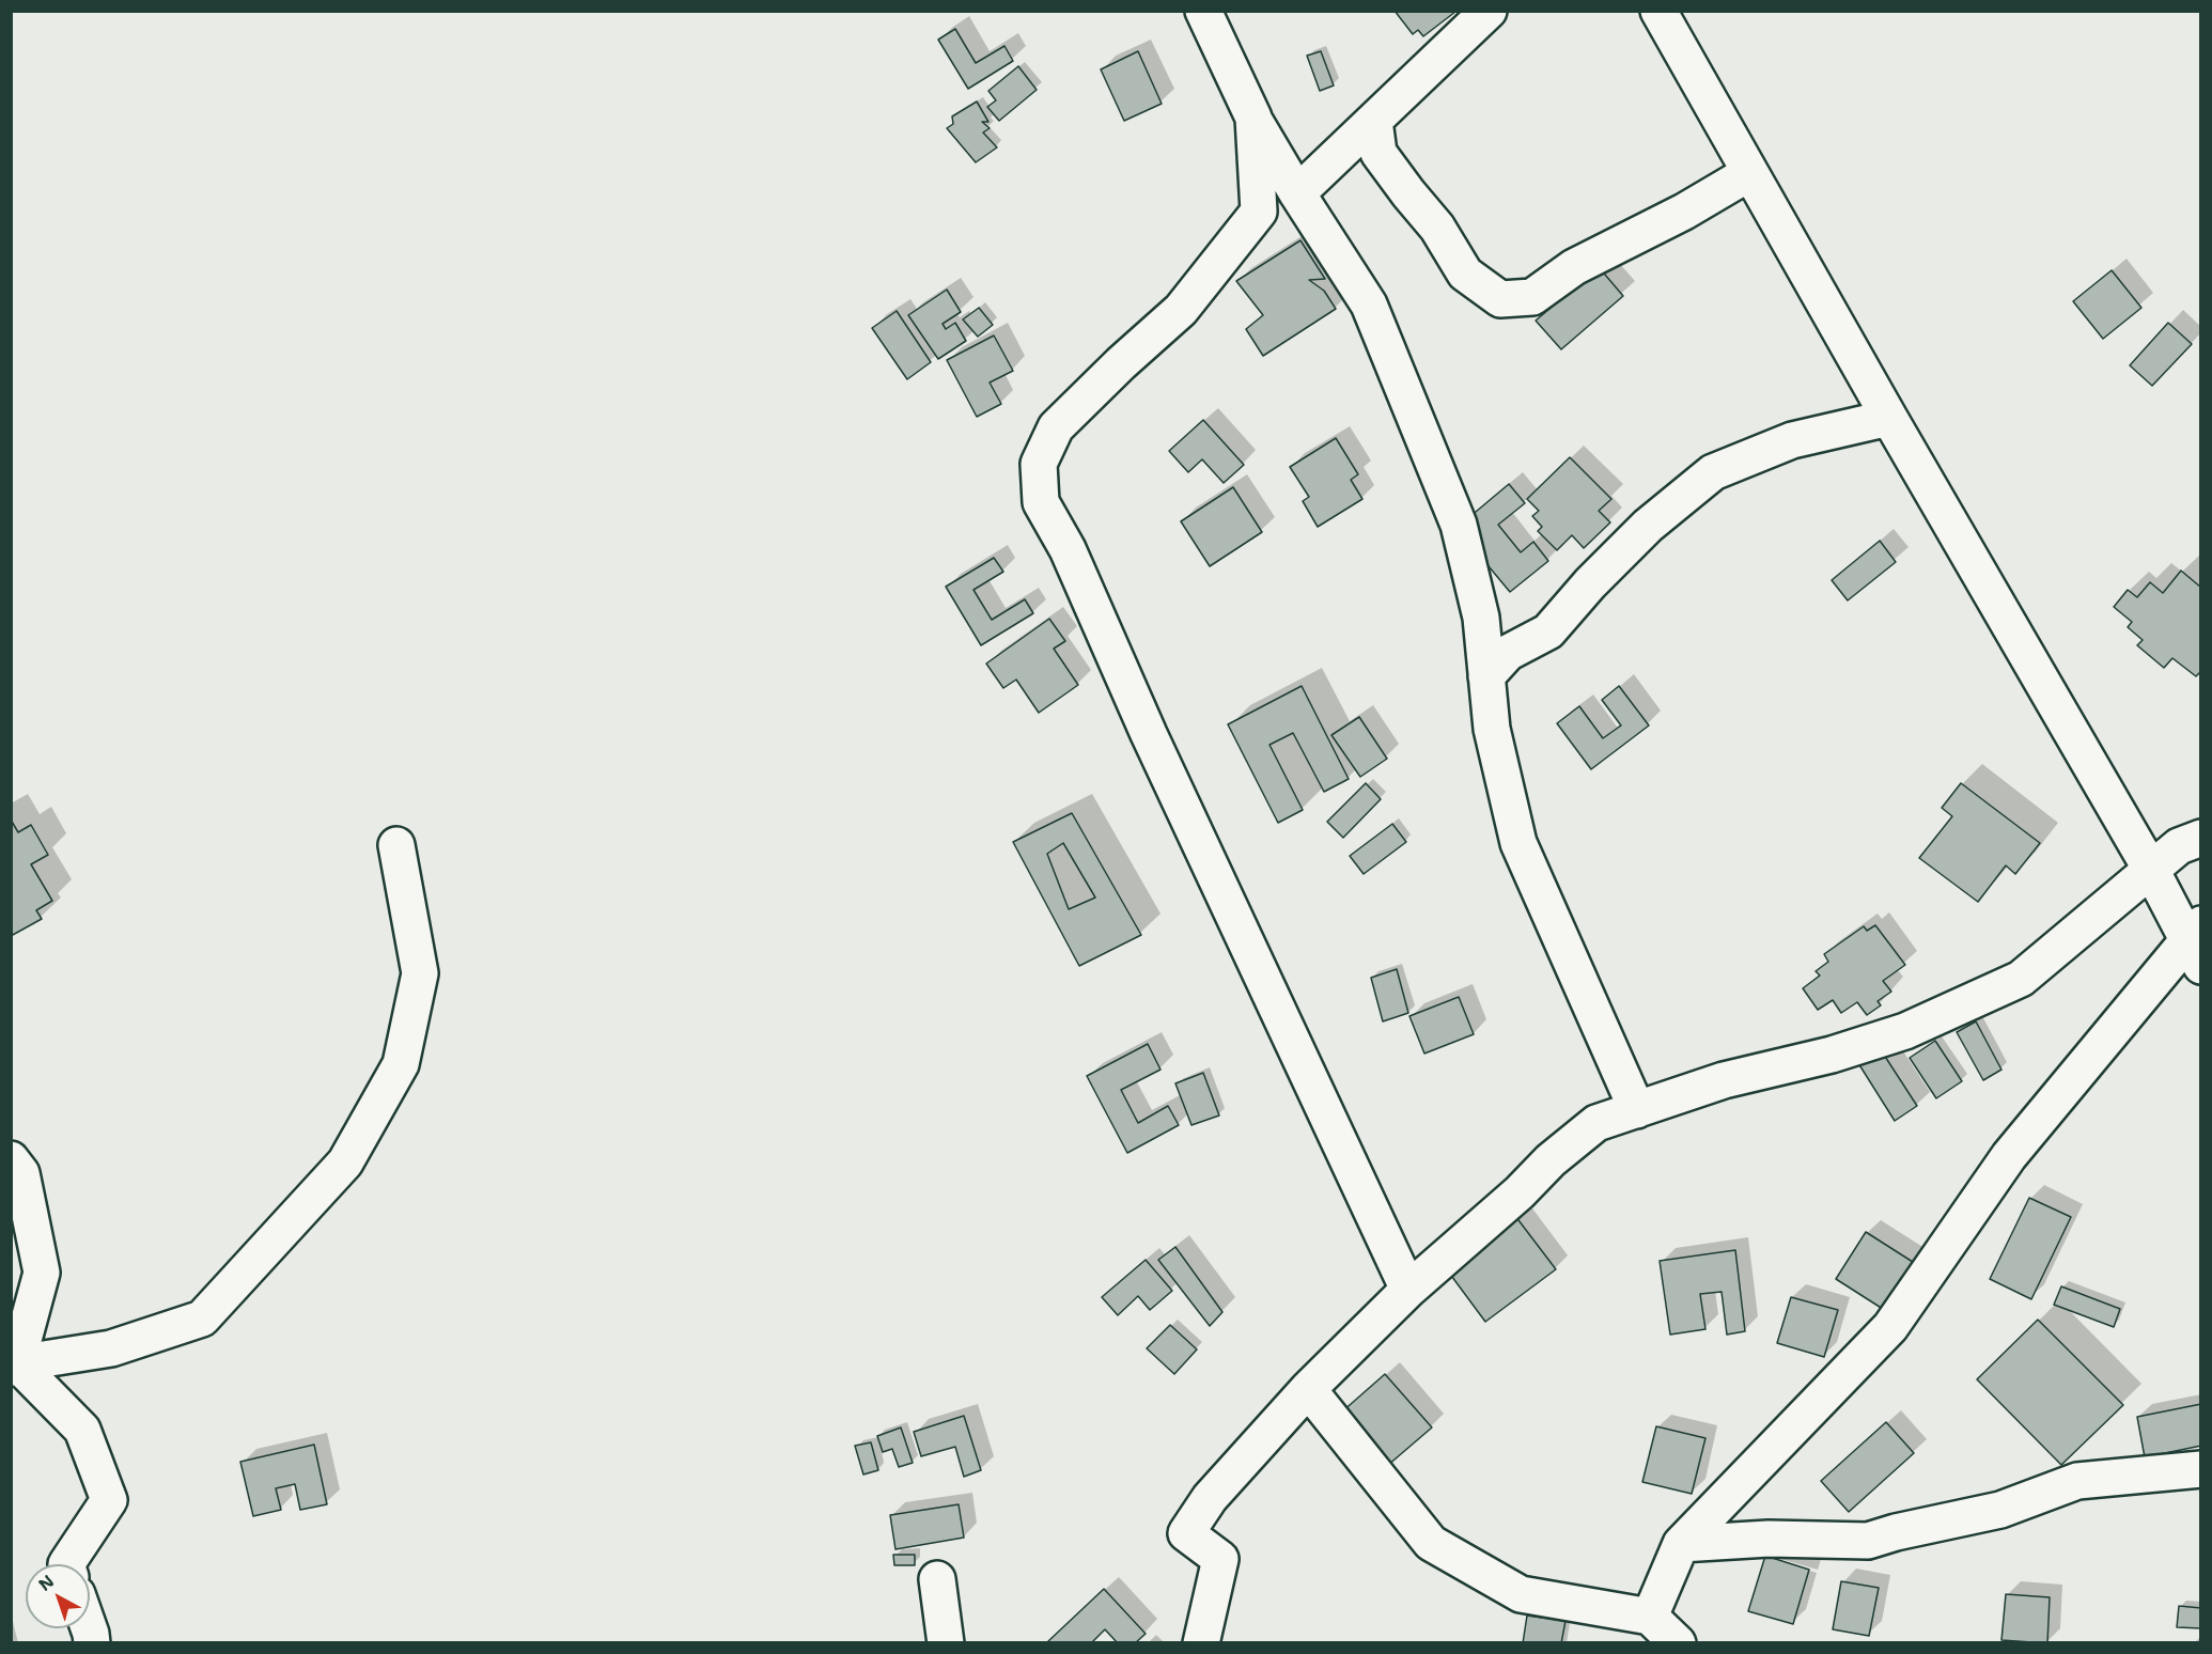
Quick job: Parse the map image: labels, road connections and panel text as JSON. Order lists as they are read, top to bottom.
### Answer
{
  "north": "top left"
}
